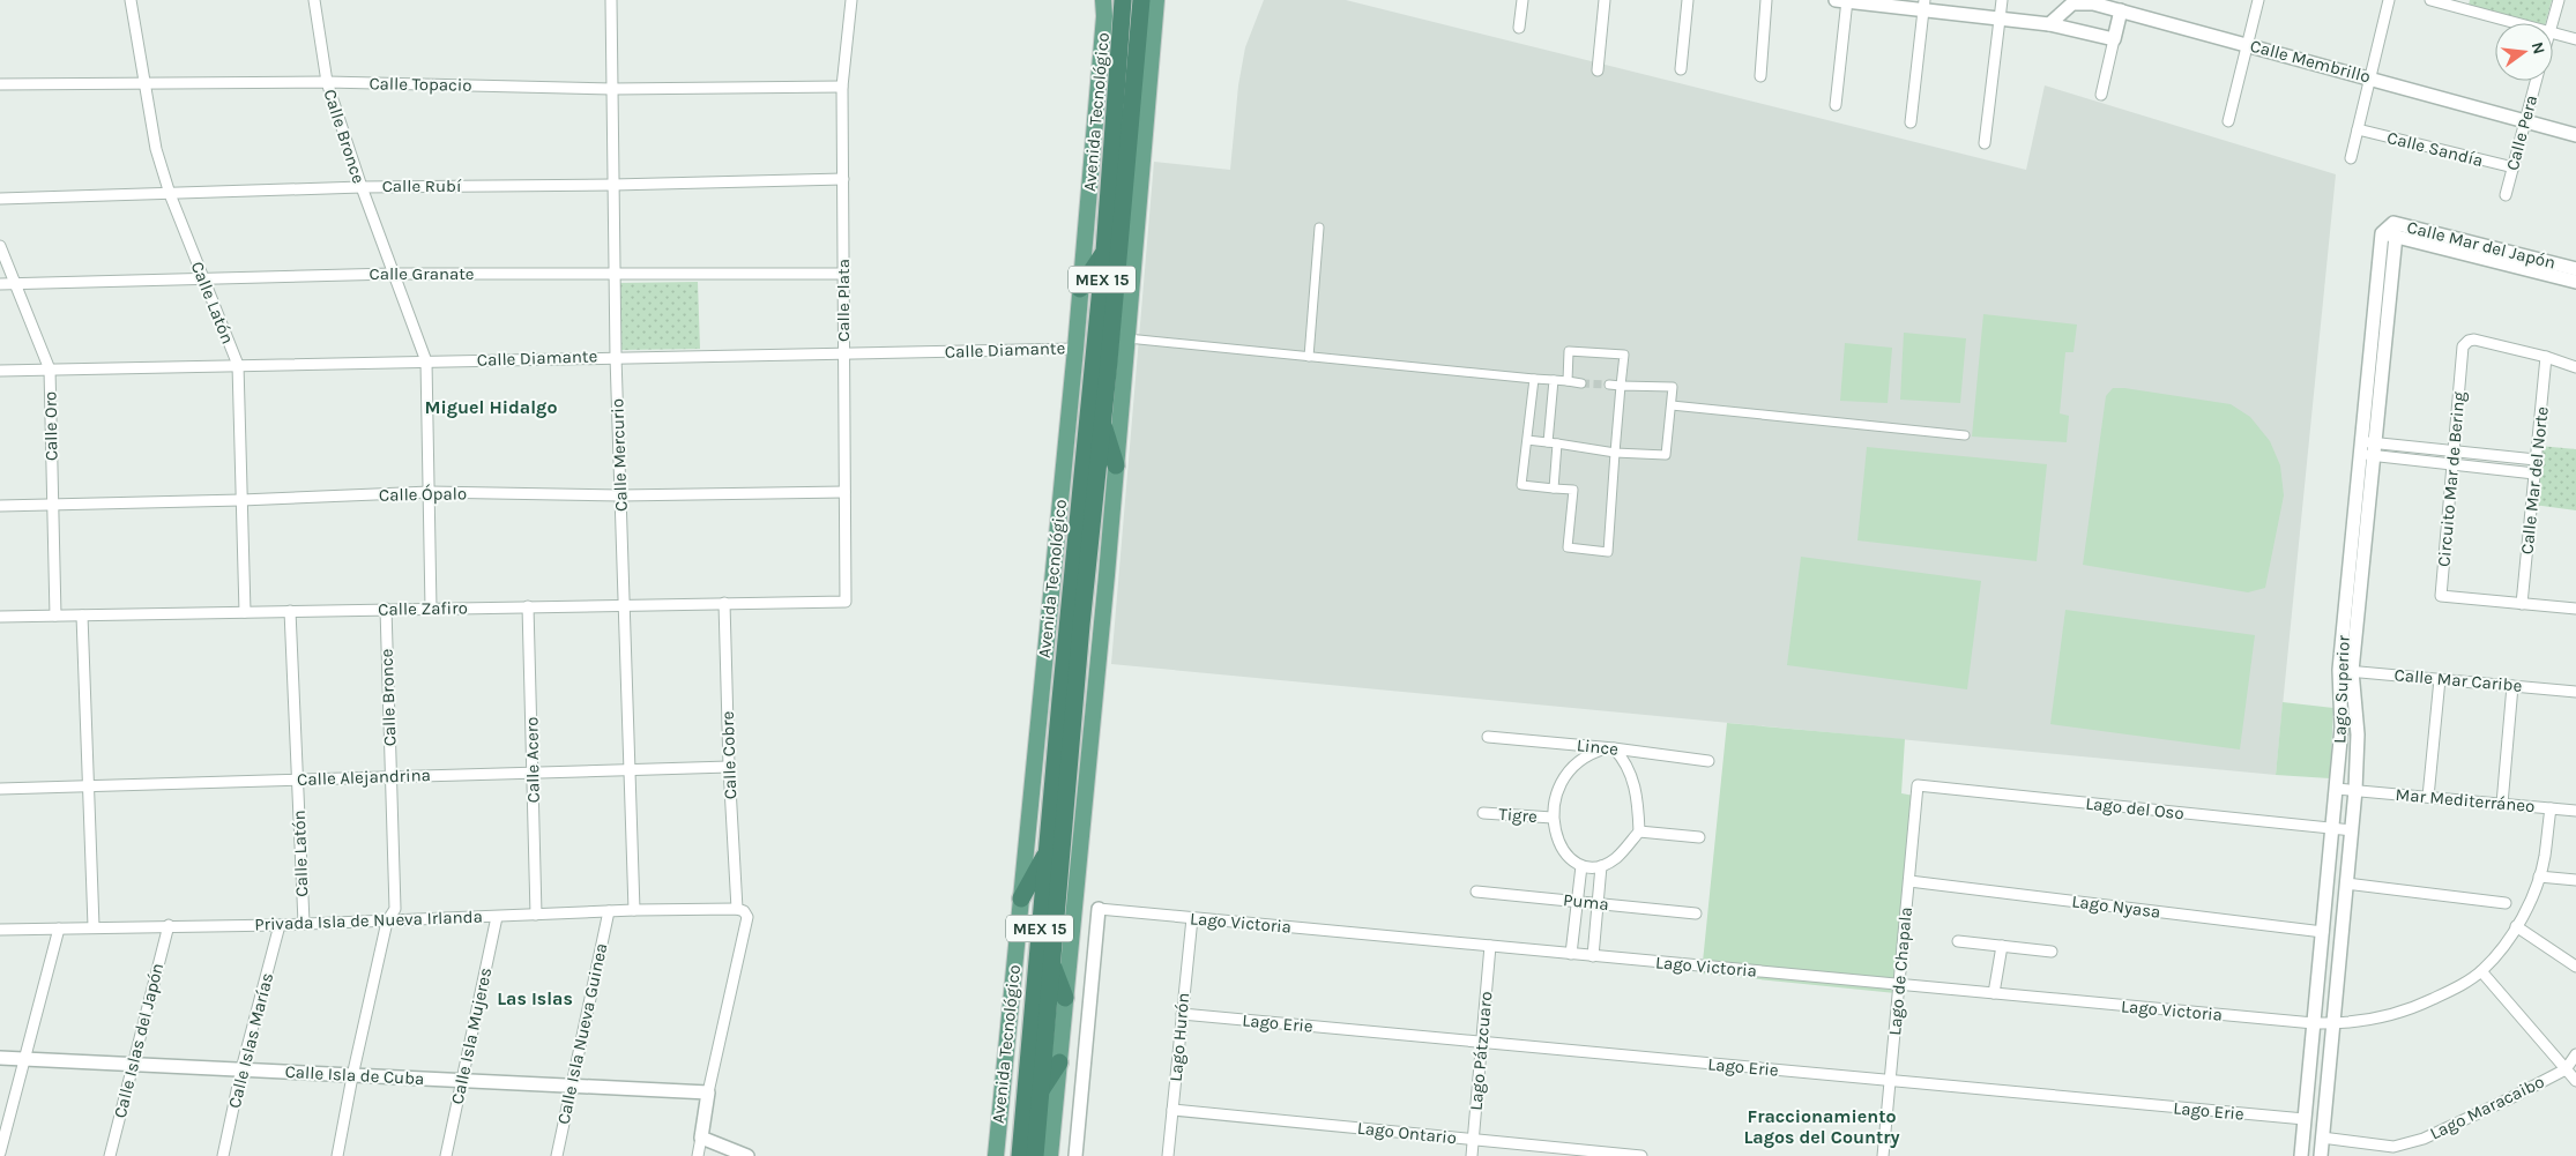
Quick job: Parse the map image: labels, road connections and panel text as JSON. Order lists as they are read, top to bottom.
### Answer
{
  "streets": {
    "highway": ["Avenida Tecnológico", "MEX 15"],
    "street": [
      "Calle Membrillo",
      "Calle Topacio",
      "Calle Pera",
      "Calle Bronce",
      "Calle Sandía",
      "Calle Rubí",
      "Calle Mar del Japón",
      "Calle Granate",
      "Calle Plata",
      "Calle Latón",
      "Calle Diamante",
      "Calle Oro",
      "Calle Mercurio",
      "Circuito Mar de Bering",
      "Calle Mar del Norte",
      "Calle Ópalo",
      "Calle Zafiro",
      "Calle Mar Caribe",
      "Lago Superior",
      "Lince",
      "Calle Cobre",
      "Calle Acero",
      "Calle Alejandrina",
      "Mar Mediterráneo",
      "Lago del Oso",
      "Tigre",
      "Puma",
      "Lago Nyasa",
      "Privada Isla de Nueva Irlanda",
      "Lago Victoria",
      "Lago de Chapala",
      "Lago Erie",
      "Calle Isla Nueva Guinea",
      "Calle Isla Mujeres",
      "Lago Hurón",
      "Calle Islas del Japón",
      "Calle Islas Marías",
      "Lago Pátzcuaro",
      "Calle Isla de Cuba",
      "Lago Maracaibo",
      "Lago Ontario"
    ]
  },
  "crossings": [
    ["Calle Membrillo", "Calle Pera"],
    ["Calle Topacio", "Calle Bronce"],
    ["Calle Topacio", "Calle Plata"],
    ["Calle Topacio", "Calle Latón"],
    ["Calle Topacio", "Calle Mercurio"],
    ["Avenida Tecnológico", "Calle Diamante"],
    ["Calle Pera", "Calle Sandía"],
    ["Calle Bronce", "Calle Rubí"],
    ["Calle Bronce", "Calle Granate"],
    ["Calle Bronce", "Calle Diamante"],
    ["Calle Bronce", "Calle Ópalo"],
    ["Calle Bronce", "Calle Zafiro"],
    ["Calle Bronce", "Calle Alejandrina"],
    ["Calle Bronce", "Privada Isla de Nueva Irlanda"],
    ["Calle Bronce", "Calle Isla de Cuba"],
    ["Calle Rubí", "Calle Plata"],
    ["Calle Rubí", "Calle Latón"],
    ["Calle Rubí", "Calle Mercurio"],
    ["Calle Mar del Japón", "Lago Superior"],
    ["Calle Granate", "Calle Plata"],
    ["Calle Granate", "Calle Latón"],
    ["Calle Granate", "Calle Oro"],
    ["Calle Granate", "Calle Mercurio"],
    ["Calle Plata", "Calle Diamante"],
    ["Calle Plata", "Calle Ópalo"],
    ["Calle Plata", "Calle Zafiro"],
    ["Calle Latón", "Calle Diamante"],
    ["Calle Latón", "Calle Ópalo"],
    ["Calle Latón", "Calle Zafiro"],
    ["Calle Latón", "Calle Alejandrina"],
    ["Calle Latón", "Privada Isla de Nueva Irlanda"],
    ["Calle Diamante", "Calle Oro"],
    ["Calle Diamante", "Calle Mercurio"],
    ["Calle Oro", "Calle Ópalo"],
    ["Calle Oro", "Calle Zafiro"],
    ["Calle Mercurio", "Calle Ópalo"],
    ["Calle Mercurio", "Calle Zafiro"],
    ["Calle Mercurio", "Calle Alejandrina"],
    ["Calle Mercurio", "Privada Isla de Nueva Irlanda"],
    ["Circuito Mar de Bering", "Calle Mar del Norte"],
    ["Calle Zafiro", "Calle Cobre"],
    ["Calle Zafiro", "Calle Acero"],
    ["Calle Mar Caribe", "Lago Superior"],
    ["Lago Superior", "Mar Mediterráneo"],
    ["Lago Superior", "Lago del Oso"],
    ["Lago Superior", "Lago Nyasa"],
    ["Lago Superior", "Lago Victoria"],
    ["Lago Superior", "Lago Erie"],
    ["Lago Superior", "Lago Maracaibo"],
    ["Lince", "Tigre"],
    ["Calle Cobre", "Calle Alejandrina"],
    ["Calle Cobre", "Privada Isla de Nueva Irlanda"],
    ["Calle Cobre", "Calle Isla de Cuba"],
    ["Calle Acero", "Calle Alejandrina"],
    ["Calle Acero", "Privada Isla de Nueva Irlanda"],
    ["Mar Mediterráneo", "Lago Victoria"],
    ["Lago del Oso", "Lago de Chapala"],
    ["Lago Nyasa", "Lago de Chapala"],
    ["Privada Isla de Nueva Irlanda", "Calle Isla Nueva Guinea"],
    ["Privada Isla de Nueva Irlanda", "Calle Isla Mujeres"],
    ["Privada Isla de Nueva Irlanda", "Calle Islas del Japón"],
    ["Privada Isla de Nueva Irlanda", "Calle Islas Marías"],
    ["Lago Victoria", "Lago de Chapala"],
    ["Lago Victoria", "Lago Hurón"],
    ["Lago Victoria", "Lago Pátzcuaro"],
    ["Lago de Chapala", "Lago Erie"],
    ["Lago Erie", "Lago Hurón"],
    ["Lago Erie", "Lago Pátzcuaro"],
    ["Calle Isla Nueva Guinea", "Calle Isla de Cuba"],
    ["Calle Isla Mujeres", "Calle Isla de Cuba"],
    ["Lago Hurón", "Lago Ontario"],
    ["Calle Islas del Japón", "Calle Isla de Cuba"],
    ["Calle Islas Marías", "Calle Isla de Cuba"],
    ["Lago Pátzcuaro", "Lago Ontario"]
  ],
  "districts": ["Miguel Hidalgo", "Las Islas", "Fraccionamiento Lagos del Country"],
  "north": "right"
}
